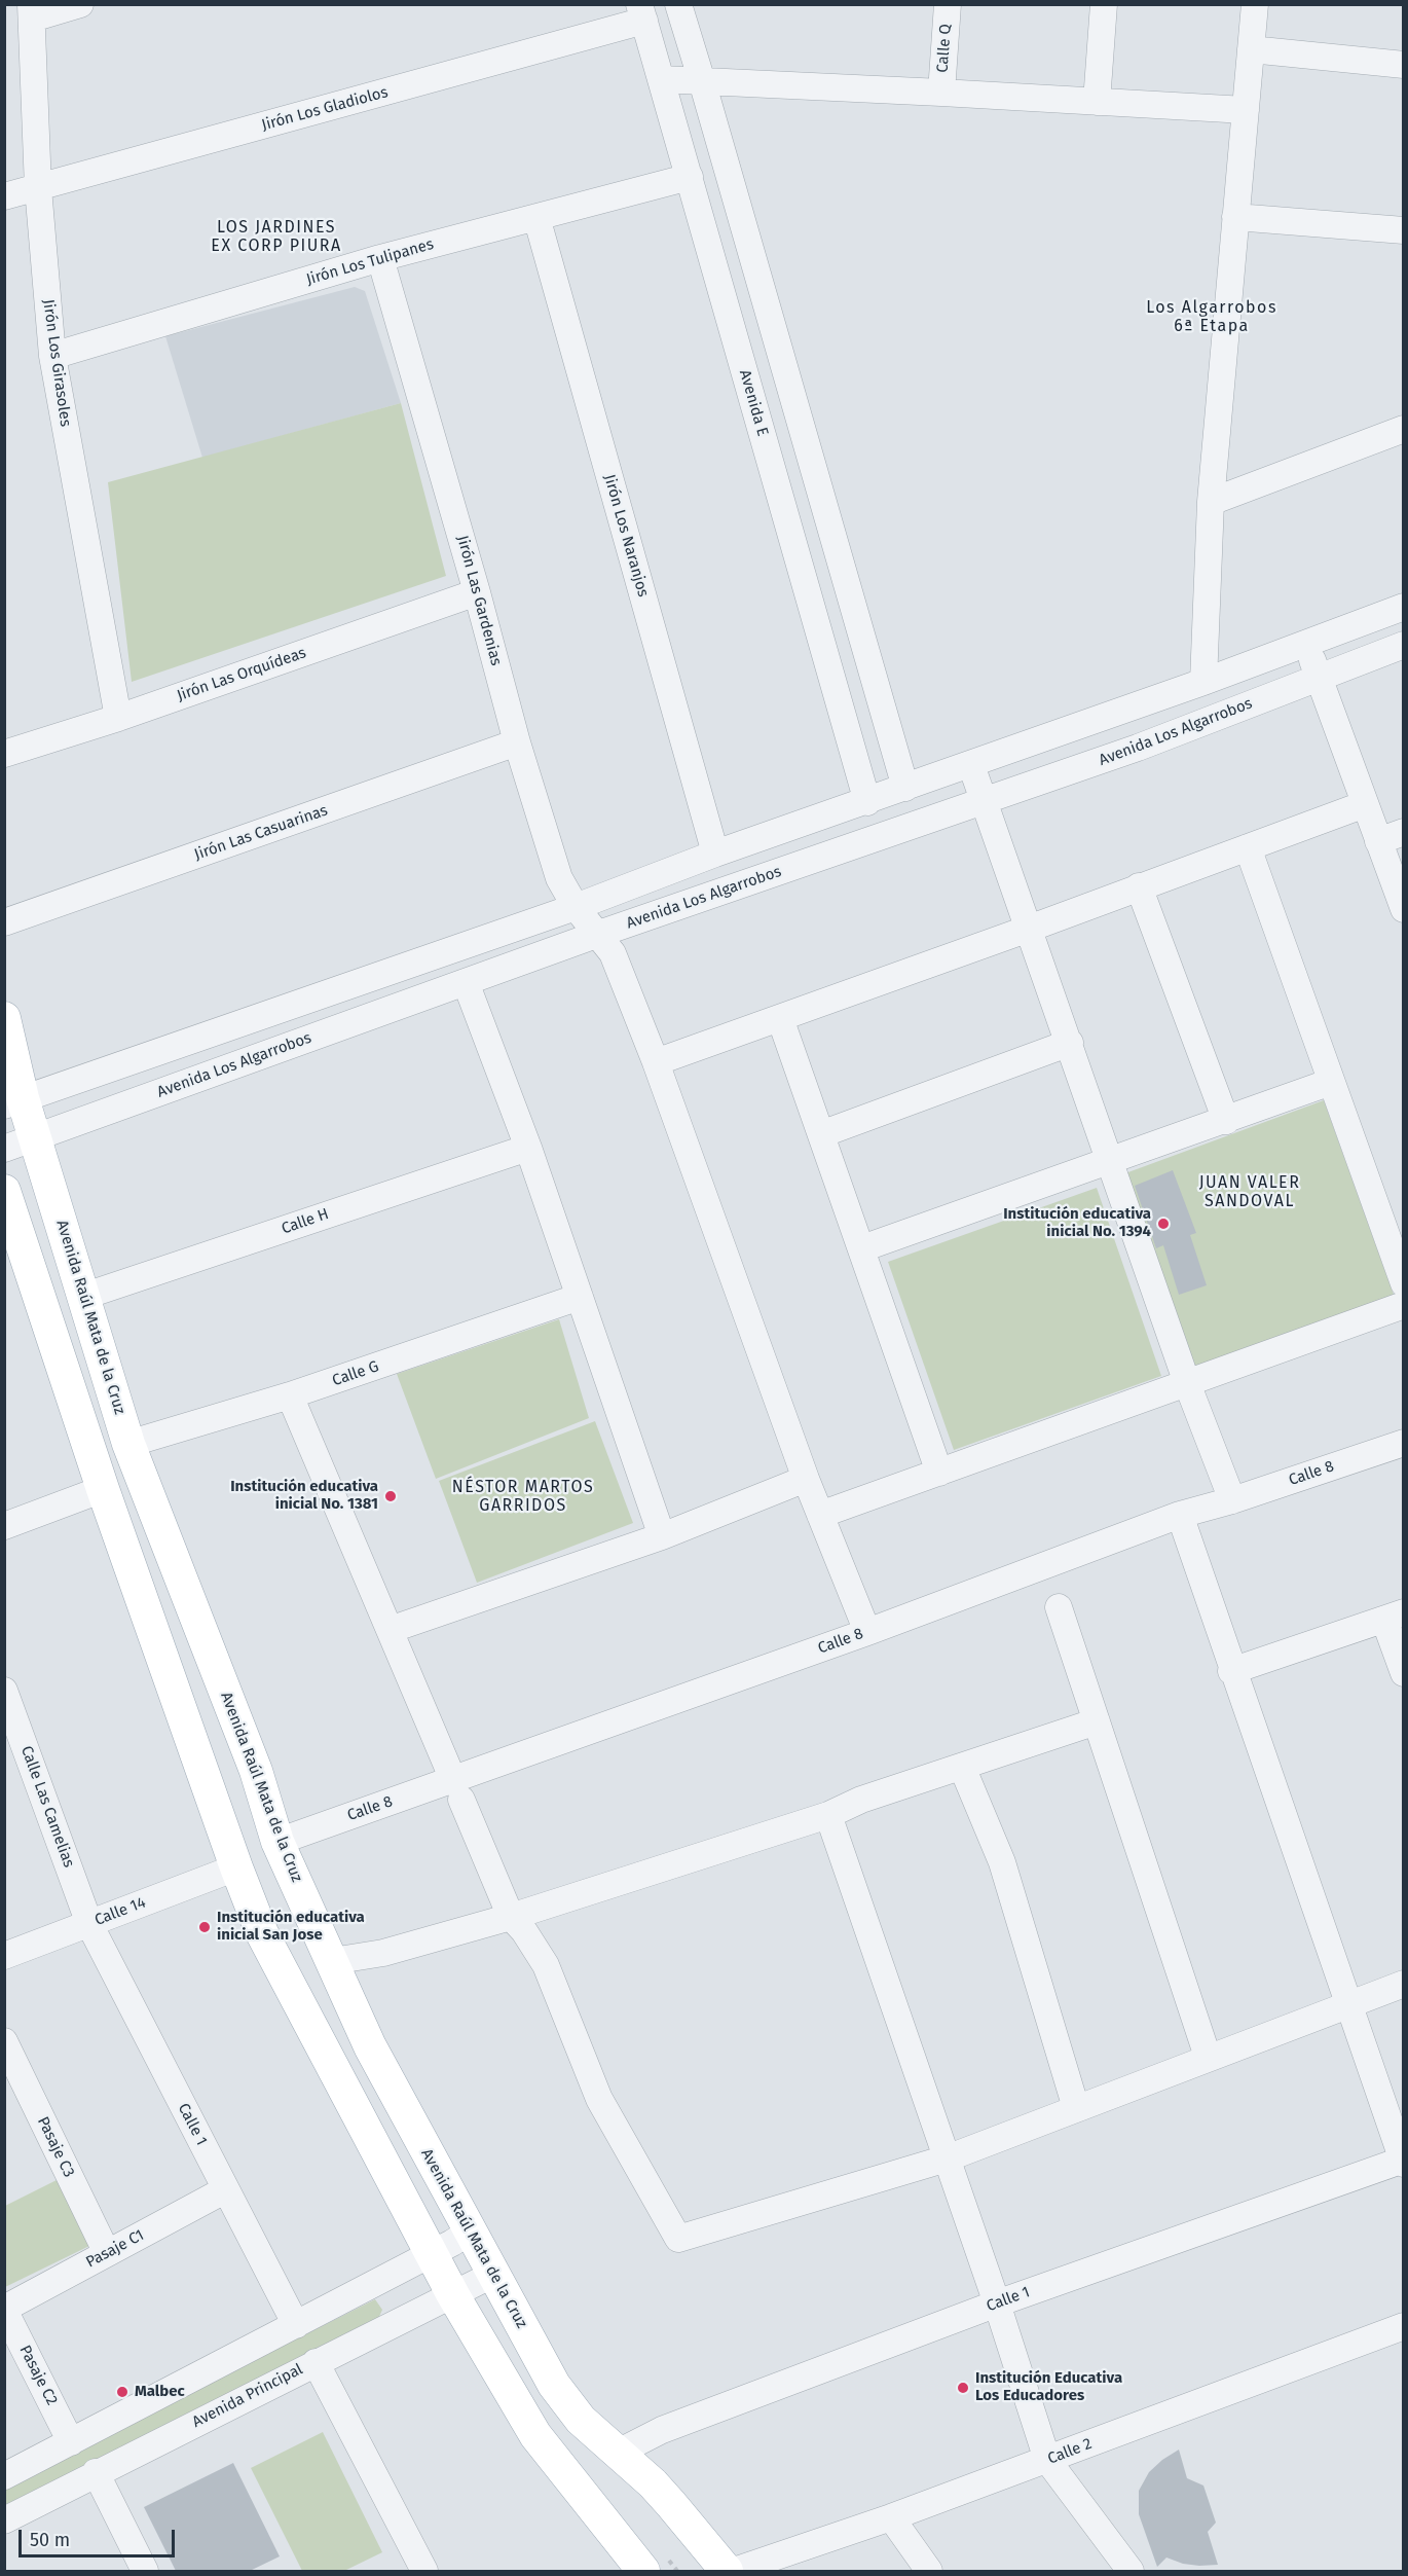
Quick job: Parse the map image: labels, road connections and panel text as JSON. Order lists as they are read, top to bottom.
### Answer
{
  "streets": {
    "main road": ["Avenida Raúl Mata de la Cruz"],
    "street": [
      "Calle Q",
      "Jirón Los Gladiolos",
      "Jirón Los Tulipanes",
      "Jirón Los Girasoles",
      "Avenida E",
      "Jirón Los Naranjos",
      "Jirón Las Gardenias",
      "Jirón Las Orquídeas",
      "Avenida Los Algarrobos",
      "Jirón Las Casuarinas",
      "Calle H",
      "Calle G",
      "Calle 8",
      "Calle Las Camelias",
      "Calle 14",
      "Calle 1",
      "Pasaje C3",
      "Pasaje C1",
      "Pasaje C2",
      "Avenida Principal",
      "Calle 2"
    ]
  },
  "crossings": [
    ["Jirón Los Gladiolos", "Jirón Los Girasoles"],
    ["Jirón Los Gladiolos", "Avenida E"],
    ["Jirón Los Tulipanes", "Jirón Los Girasoles"],
    ["Jirón Los Tulipanes", "Avenida E"],
    ["Jirón Los Tulipanes", "Jirón Los Naranjos"],
    ["Jirón Los Tulipanes", "Jirón Las Gardenias"],
    ["Jirón Los Girasoles", "Jirón Las Orquídeas"],
    ["Jirón Las Gardenias", "Jirón Las Orquídeas"],
    ["Jirón Las Gardenias", "Avenida Los Algarrobos"],
    ["Jirón Las Gardenias", "Jirón Las Casuarinas"],
    ["Jirón Las Gardenias", "Calle 8"],
    ["Avenida Los Algarrobos", "Avenida Raúl Mata de la Cruz"],
    ["Calle H", "Avenida Raúl Mata de la Cruz"],
    ["Avenida Raúl Mata de la Cruz", "Calle G"],
    ["Avenida Raúl Mata de la Cruz", "Calle 8"],
    ["Avenida Raúl Mata de la Cruz", "Calle 1"],
    ["Avenida Raúl Mata de la Cruz", "Avenida Principal"],
    ["Calle Las Camelias", "Calle 14"],
    ["Calle Las Camelias", "Calle 1"],
    ["Calle 14", "Calle 1"],
    ["Calle 1", "Pasaje C1"],
    ["Pasaje C3", "Pasaje C1"],
    ["Pasaje C1", "Pasaje C2"]
  ],
  "districts": [
    "LOS JARDINES EX CORP PIURA",
    "Los Algarrobos 6ª Etapa",
    "JUAN VALER SANDOVAL",
    "NÉSTOR MARTOS GARRIDOS"
  ],
  "places": [
    "Institución educativa inicial No. 1394",
    "Institución educativa inicial No. 1381",
    "Institución educativa inicial San Jose",
    "Institución Educativa Los Educadores",
    "Malbec"
  ],
  "scale_bar": "50 m"
}
